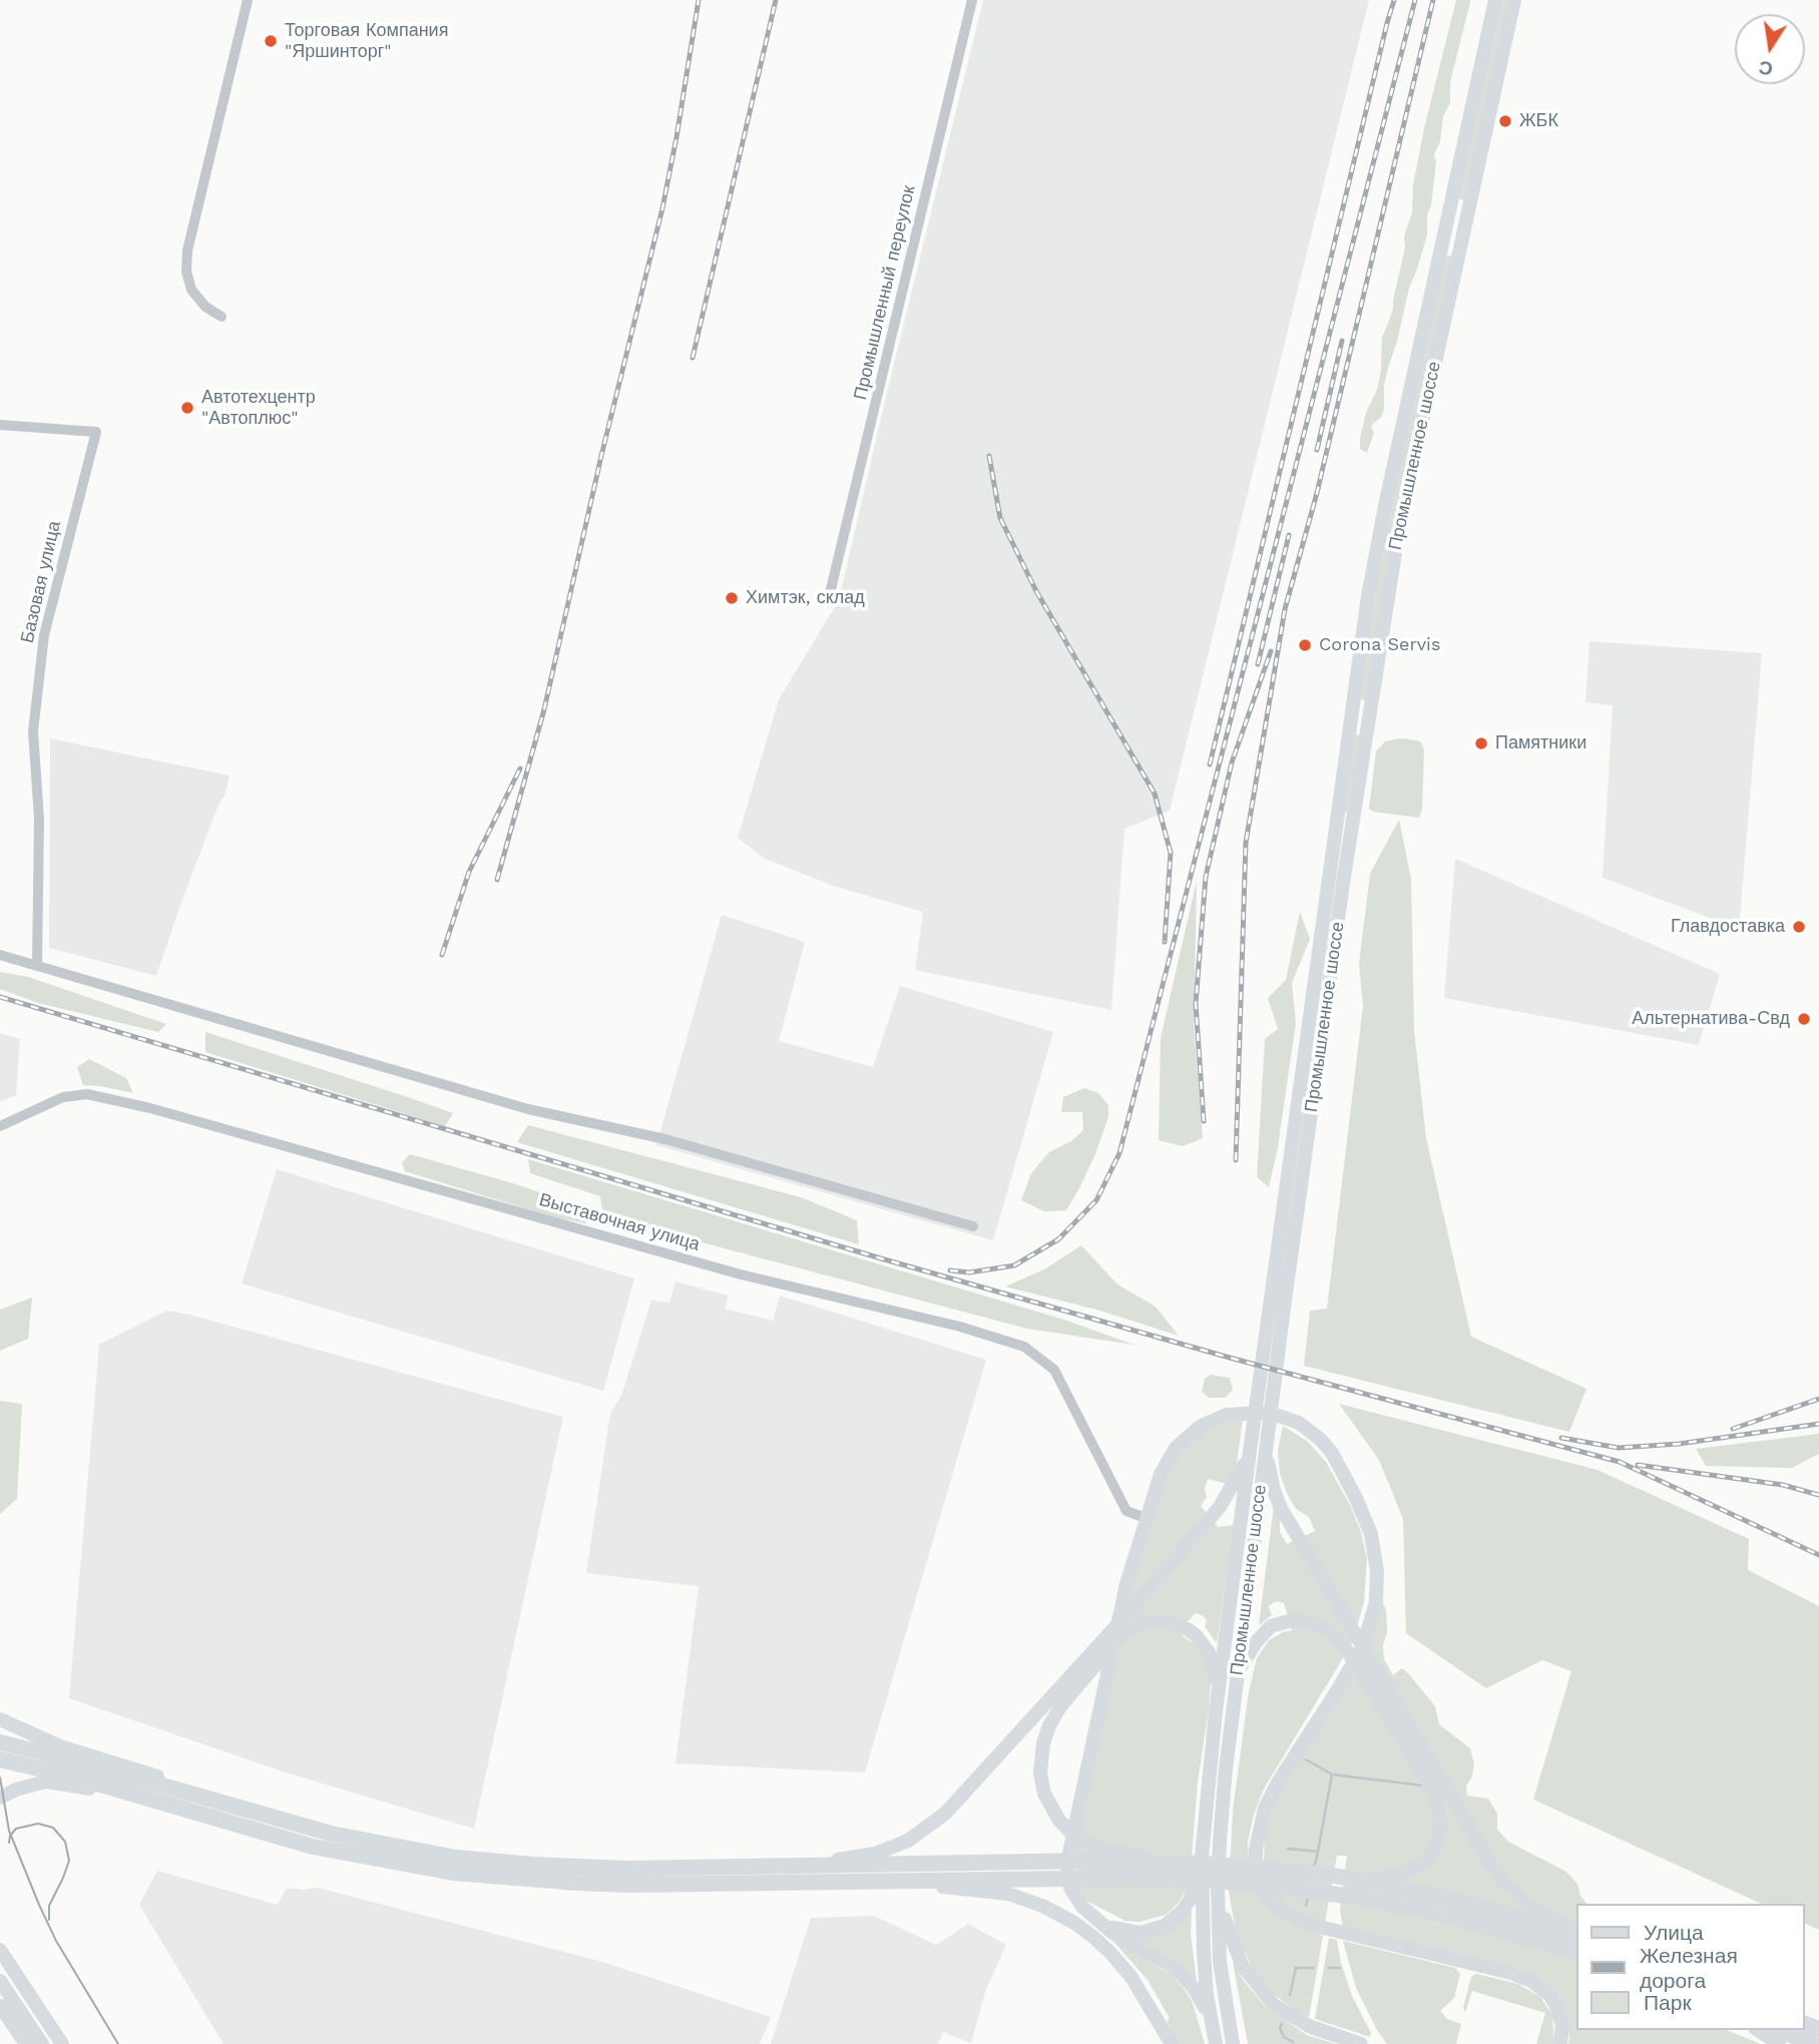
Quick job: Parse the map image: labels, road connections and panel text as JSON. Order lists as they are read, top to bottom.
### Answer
{
  "streets": {
    "main road": ["Промышленное шоссе"],
    "street": ["Промышленный переулок", "Базовая улица", "Выставочная улица"]
  },
  "places": [
    "Торговая Компания \"Яршинторг\"",
    "ЖБК",
    "Автотехцентр \"Автоплюс\"",
    "Химтэк, склад",
    "Corona Servis",
    "Памятники",
    "Главдоставка",
    "Альтернатива-Свд"
  ],
  "legend": ["Улица", "Железная дорога", "Парк"],
  "north": "bottom"
}
